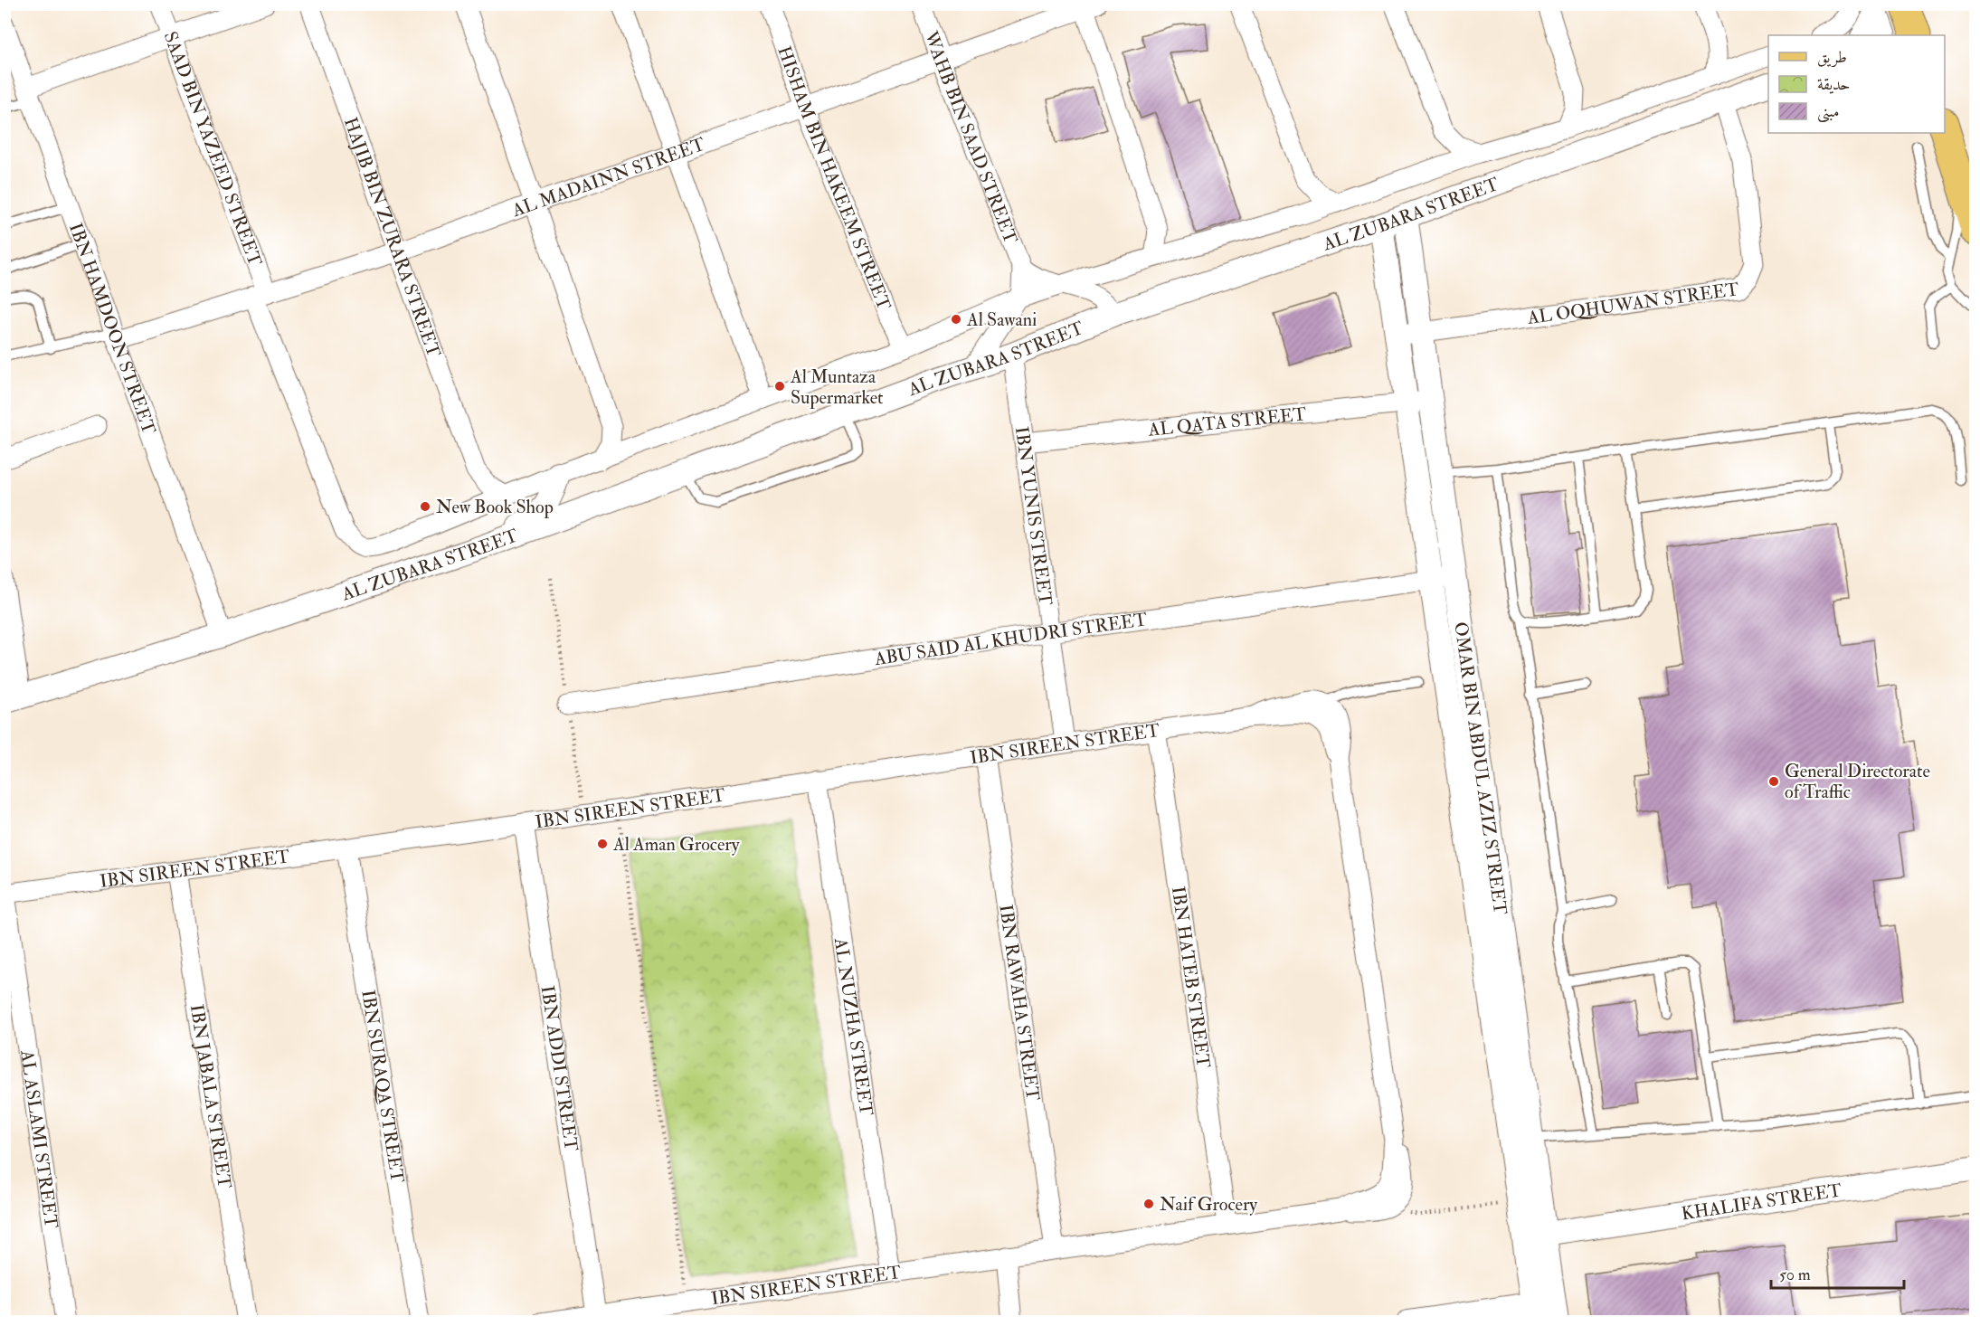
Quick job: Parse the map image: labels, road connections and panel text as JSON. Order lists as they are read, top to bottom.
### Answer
{
  "streets": {
    "street": [
      "WAHB BIN SAAD STREET",
      "SAAD BIN YAZEED STREET",
      "AL MADAINN STREET",
      "HISHAM BIN HAKEEM STREET",
      "AL ZUBARA STREET",
      "HAJIB BIN ZURARA STREET",
      "AL OQHUWAN STREET",
      "IBN HAMDOON STREET",
      "AL QATA STREET",
      "IBN YUNIS STREET",
      "ABU SAID AL KHUDRI STREET",
      "IBN SIREEN STREET",
      "OMAR BIN ABDUL AZIZ STREET",
      "IBN HATEB STREET",
      "IBN RAWAHA STREET",
      "AL NUZHA STREET",
      "IBN ADDI STREET",
      "IBN SURAQA STREET",
      "IBN JABALA STREET",
      "AL ASLAMI STREET",
      "KHALIFA STREET"
    ]
  },
  "crossings": [
    ["WAHB BIN SAAD STREET", "AL MADAINN STREET"],
    ["WAHB BIN SAAD STREET", "AL ZUBARA STREET"],
    ["SAAD BIN YAZEED STREET", "AL MADAINN STREET"],
    ["SAAD BIN YAZEED STREET", "AL ZUBARA STREET"],
    ["AL MADAINN STREET", "HISHAM BIN HAKEEM STREET"],
    ["AL MADAINN STREET", "HAJIB BIN ZURARA STREET"],
    ["AL MADAINN STREET", "IBN HAMDOON STREET"],
    ["HISHAM BIN HAKEEM STREET", "AL ZUBARA STREET"],
    ["AL ZUBARA STREET", "HAJIB BIN ZURARA STREET"],
    ["AL ZUBARA STREET", "AL OQHUWAN STREET"],
    ["AL ZUBARA STREET", "IBN HAMDOON STREET"],
    ["AL ZUBARA STREET", "IBN YUNIS STREET"],
    ["AL ZUBARA STREET", "OMAR BIN ABDUL AZIZ STREET"],
    ["AL OQHUWAN STREET", "OMAR BIN ABDUL AZIZ STREET"],
    ["AL QATA STREET", "IBN YUNIS STREET"],
    ["AL QATA STREET", "OMAR BIN ABDUL AZIZ STREET"],
    ["IBN YUNIS STREET", "ABU SAID AL KHUDRI STREET"],
    ["IBN YUNIS STREET", "IBN SIREEN STREET"],
    ["ABU SAID AL KHUDRI STREET", "OMAR BIN ABDUL AZIZ STREET"],
    ["IBN SIREEN STREET", "IBN HATEB STREET"],
    ["IBN SIREEN STREET", "IBN RAWAHA STREET"],
    ["IBN SIREEN STREET", "AL NUZHA STREET"],
    ["IBN SIREEN STREET", "IBN ADDI STREET"],
    ["IBN SIREEN STREET", "IBN SURAQA STREET"],
    ["IBN SIREEN STREET", "IBN JABALA STREET"],
    ["IBN SIREEN STREET", "AL ASLAMI STREET"],
    ["OMAR BIN ABDUL AZIZ STREET", "KHALIFA STREET"]
  ],
  "places": [
    "Al Sawani",
    "Al Muntaza Supermarket",
    "New Book Shop",
    "General Directorate of Traffic",
    "Al Aman Grocery",
    "Naif Grocery"
  ],
  "legend": ["طريق", "حديقة", "مبنى"],
  "scale_bar": "50 m"
}
